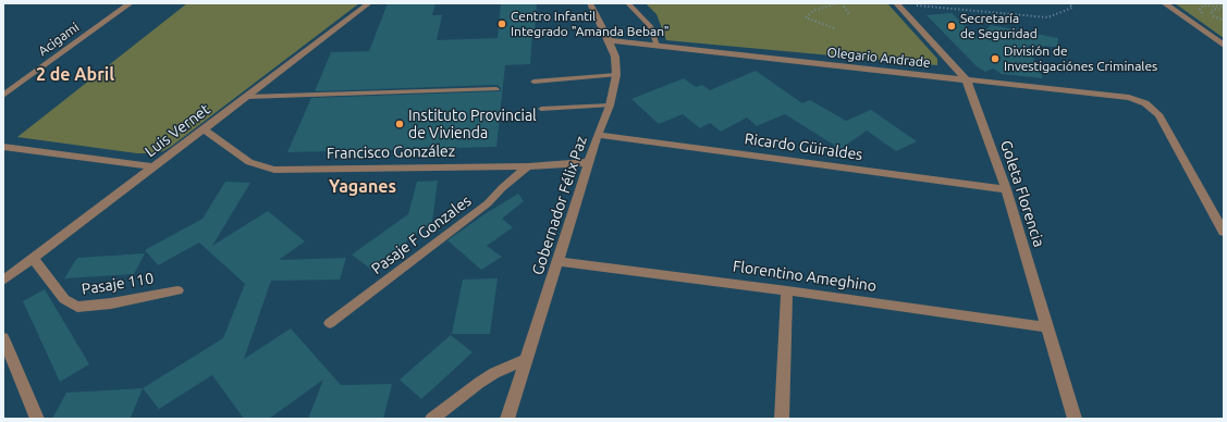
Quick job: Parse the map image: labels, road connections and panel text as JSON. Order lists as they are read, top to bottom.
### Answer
{
  "streets": {
    "street": [
      "Acigami",
      "Olegario Andrade",
      "Luis Vernet",
      "Ricardo Güiraldes",
      "Francisco González",
      "Goleta Florencia",
      "Gobernador Félix Paz",
      "Pasaje F Gonzales",
      "Florentino Ameghino",
      "Pasaje 110"
    ]
  },
  "crossings": [
    ["Olegario Andrade", "Goleta Florencia"],
    ["Olegario Andrade", "Gobernador Félix Paz"],
    ["Luis Vernet", "Francisco González"],
    ["Luis Vernet", "Pasaje 110"],
    ["Ricardo Güiraldes", "Goleta Florencia"],
    ["Ricardo Güiraldes", "Gobernador Félix Paz"],
    ["Francisco González", "Gobernador Félix Paz"],
    ["Francisco González", "Pasaje F Gonzales"],
    ["Goleta Florencia", "Florentino Ameghino"],
    ["Gobernador Félix Paz", "Florentino Ameghino"]
  ],
  "districts": ["2 de Abril", "Yaganes"],
  "places": [
    "Centro Infantil Integrado \"Amanda Beban\"",
    "Secretaría de Seguridad",
    "División de Investigaciónes Criminales",
    "Instituto Provincial de Vivienda"
  ]
}
